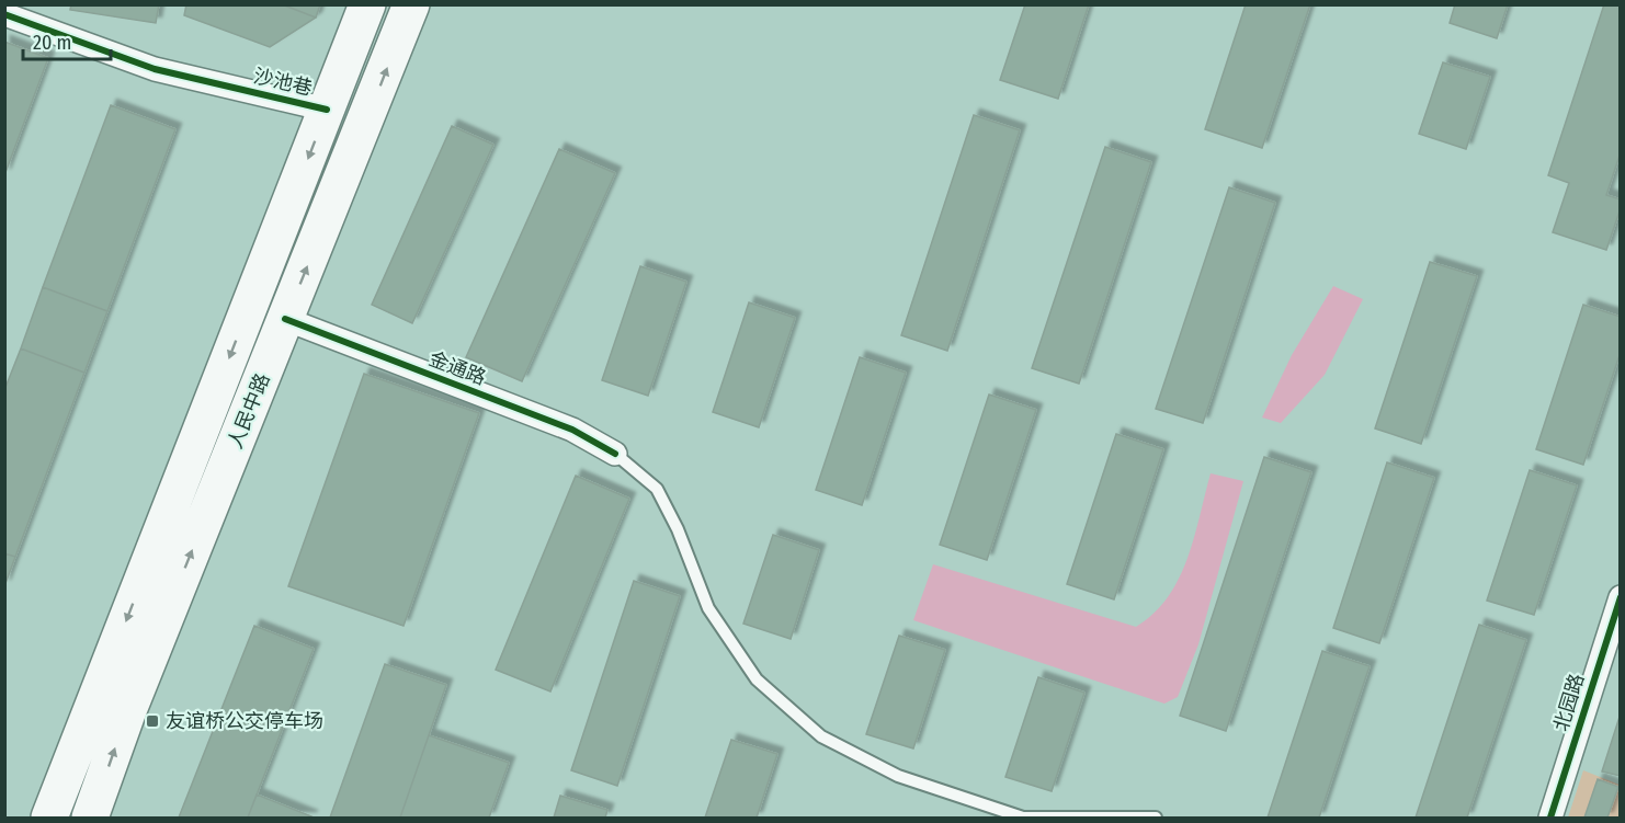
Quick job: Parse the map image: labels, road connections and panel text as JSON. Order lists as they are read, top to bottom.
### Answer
{
  "streets": {
    "main road": ["人民中路"],
    "street": ["沙池巷", "金通路", "北园路"]
  },
  "crossings": [
    ["沙池巷", "人民中路"],
    ["金通路", "人民中路"]
  ],
  "places": {
    "transit": ["友谊桥公交停车场"]
  },
  "scale_bar": "20 m"
}
